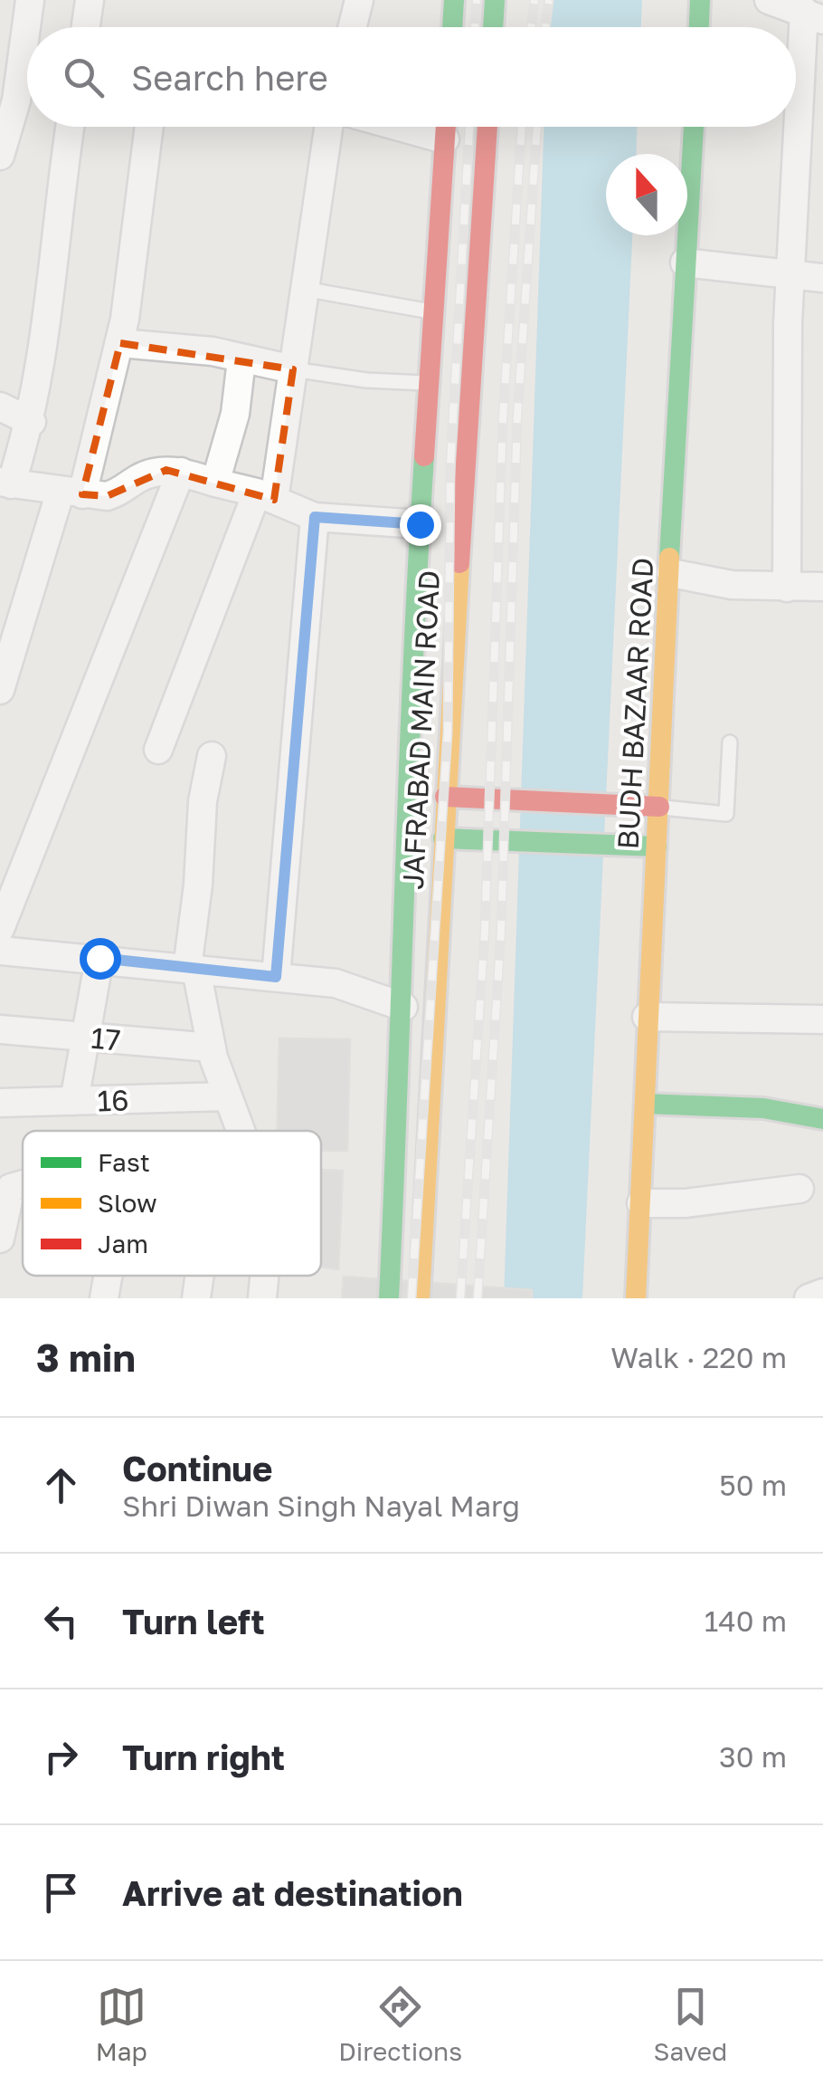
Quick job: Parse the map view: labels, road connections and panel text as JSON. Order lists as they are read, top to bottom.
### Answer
{
  "streets": {
    "main road": ["BUDH BAZAAR ROAD", "JAFRABAD MAIN ROAD"],
    "street": ["17", "16"]
  },
  "legend": ["Fast", "Slow", "Jam"],
  "north": "top",
  "page": {
    "search": "Search here",
    "heading": ["3 min", "Walk · 220 m"],
    "list": [
      ["Continue", "Shri Diwan Singh Nayal Marg", "50 m"],
      ["Turn left", "140 m"],
      ["Turn right", "30 m"],
      "Arrive at destination"
    ],
    "nav": ["Map", "Directions", "Saved"]
  }
}
